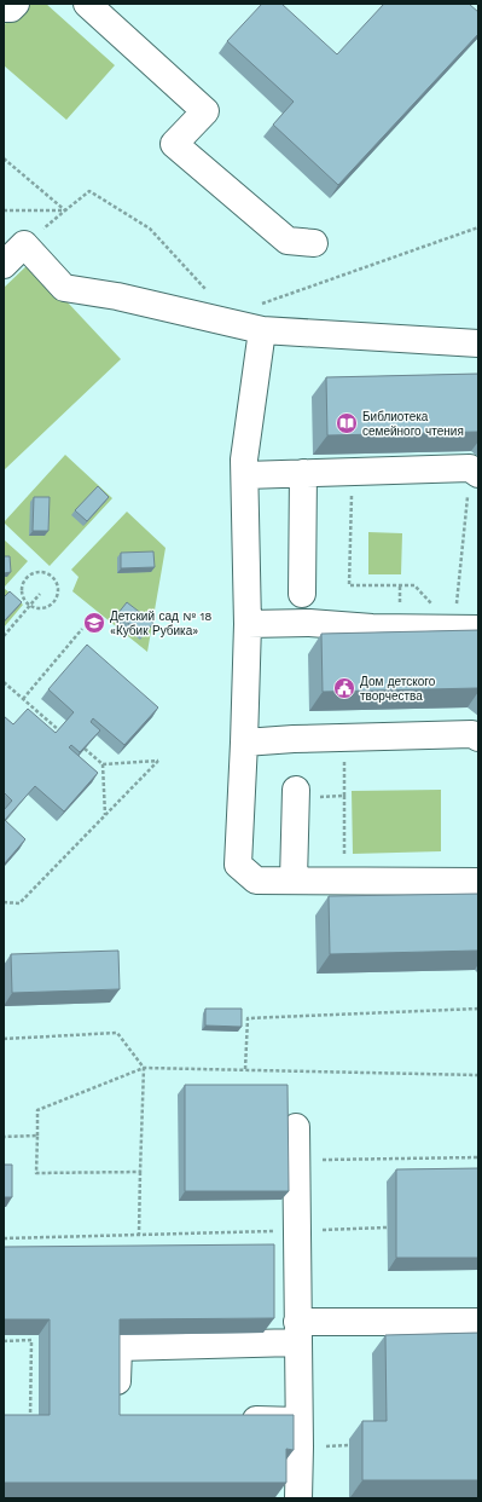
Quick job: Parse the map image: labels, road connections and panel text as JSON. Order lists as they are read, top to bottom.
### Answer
{
  "places": {
    "library": ["Библиотека семейного чтения"],
    "school or university": ["Детский сад № 18 «Кубик Рубика»"],
    "public building": ["Дом детского творчества"]
  }
}
